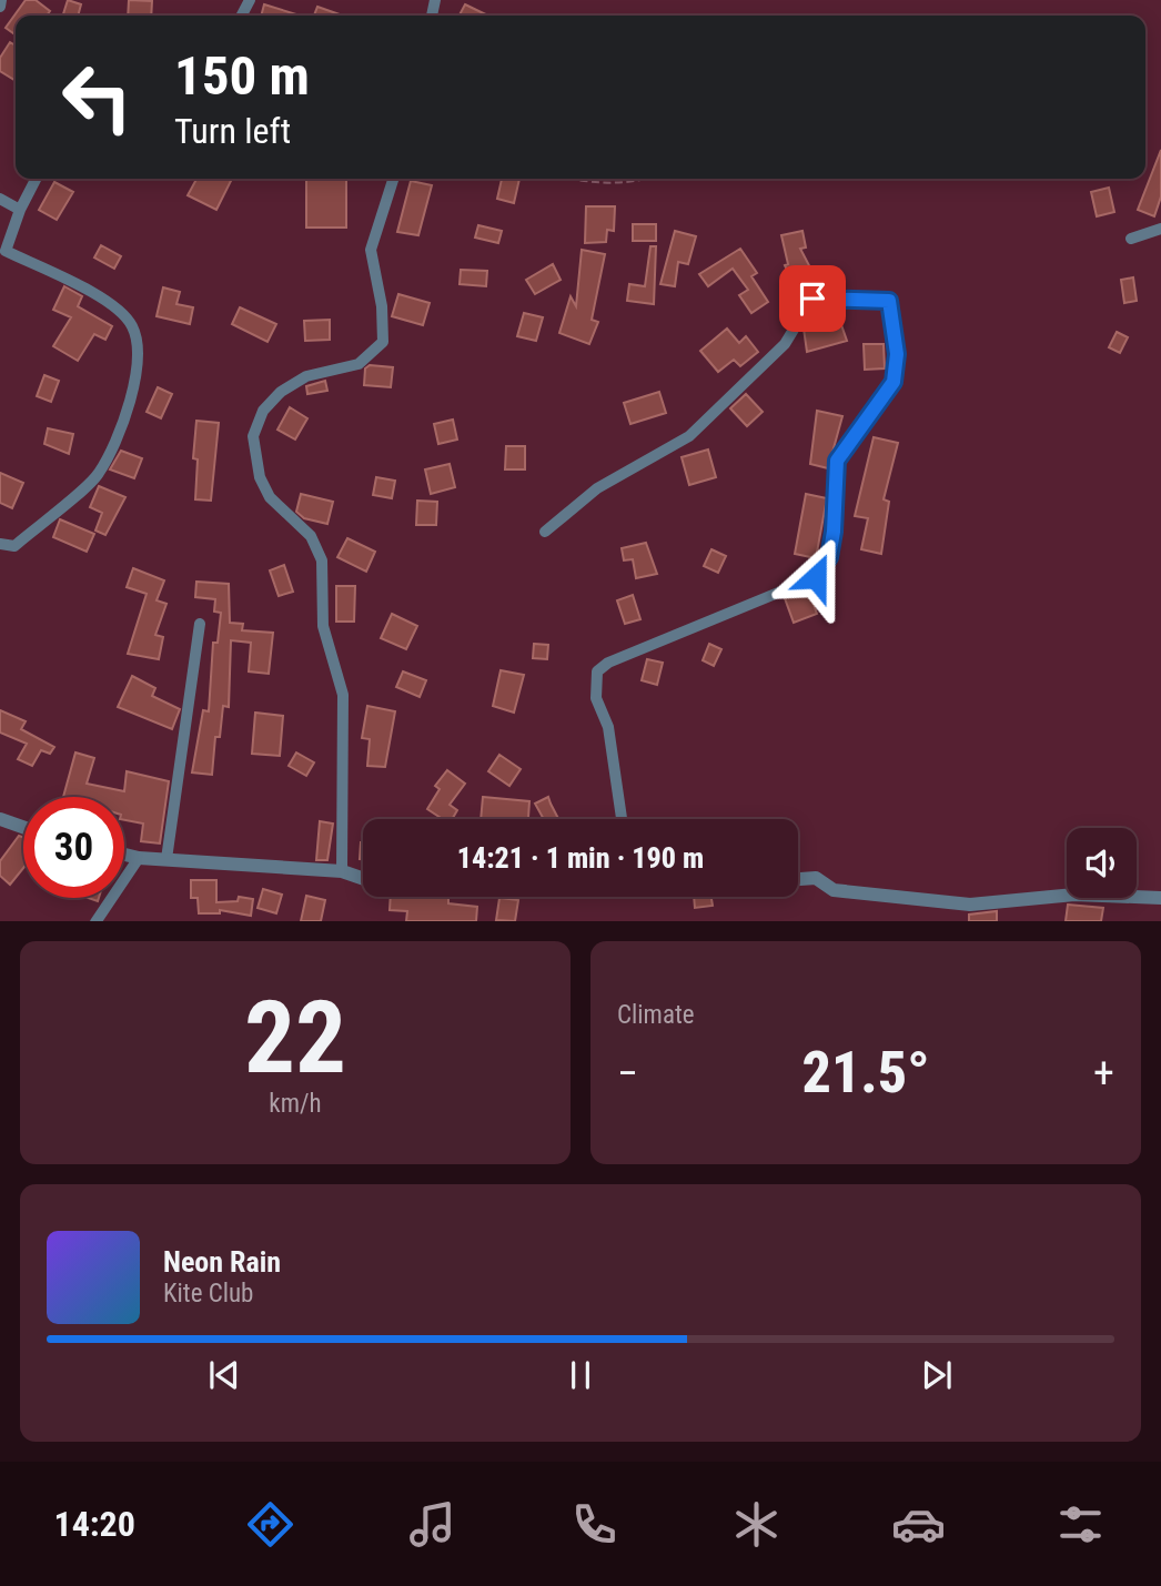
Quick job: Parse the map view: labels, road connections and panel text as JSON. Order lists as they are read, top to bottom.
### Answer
{
  "page": {
    "turn": ["150 m", "Turn left"],
    "limit": "30",
    "trip": "14:21 · 1 min · 190 m",
    "tile": [
      ["22", "km/h"],
      "Climate"
    ],
    "heat": ["−", "21.5°", "+"],
    "song": ["Neon Rain", "Kite Club"],
    "tabs": "14:20"
  }
}
